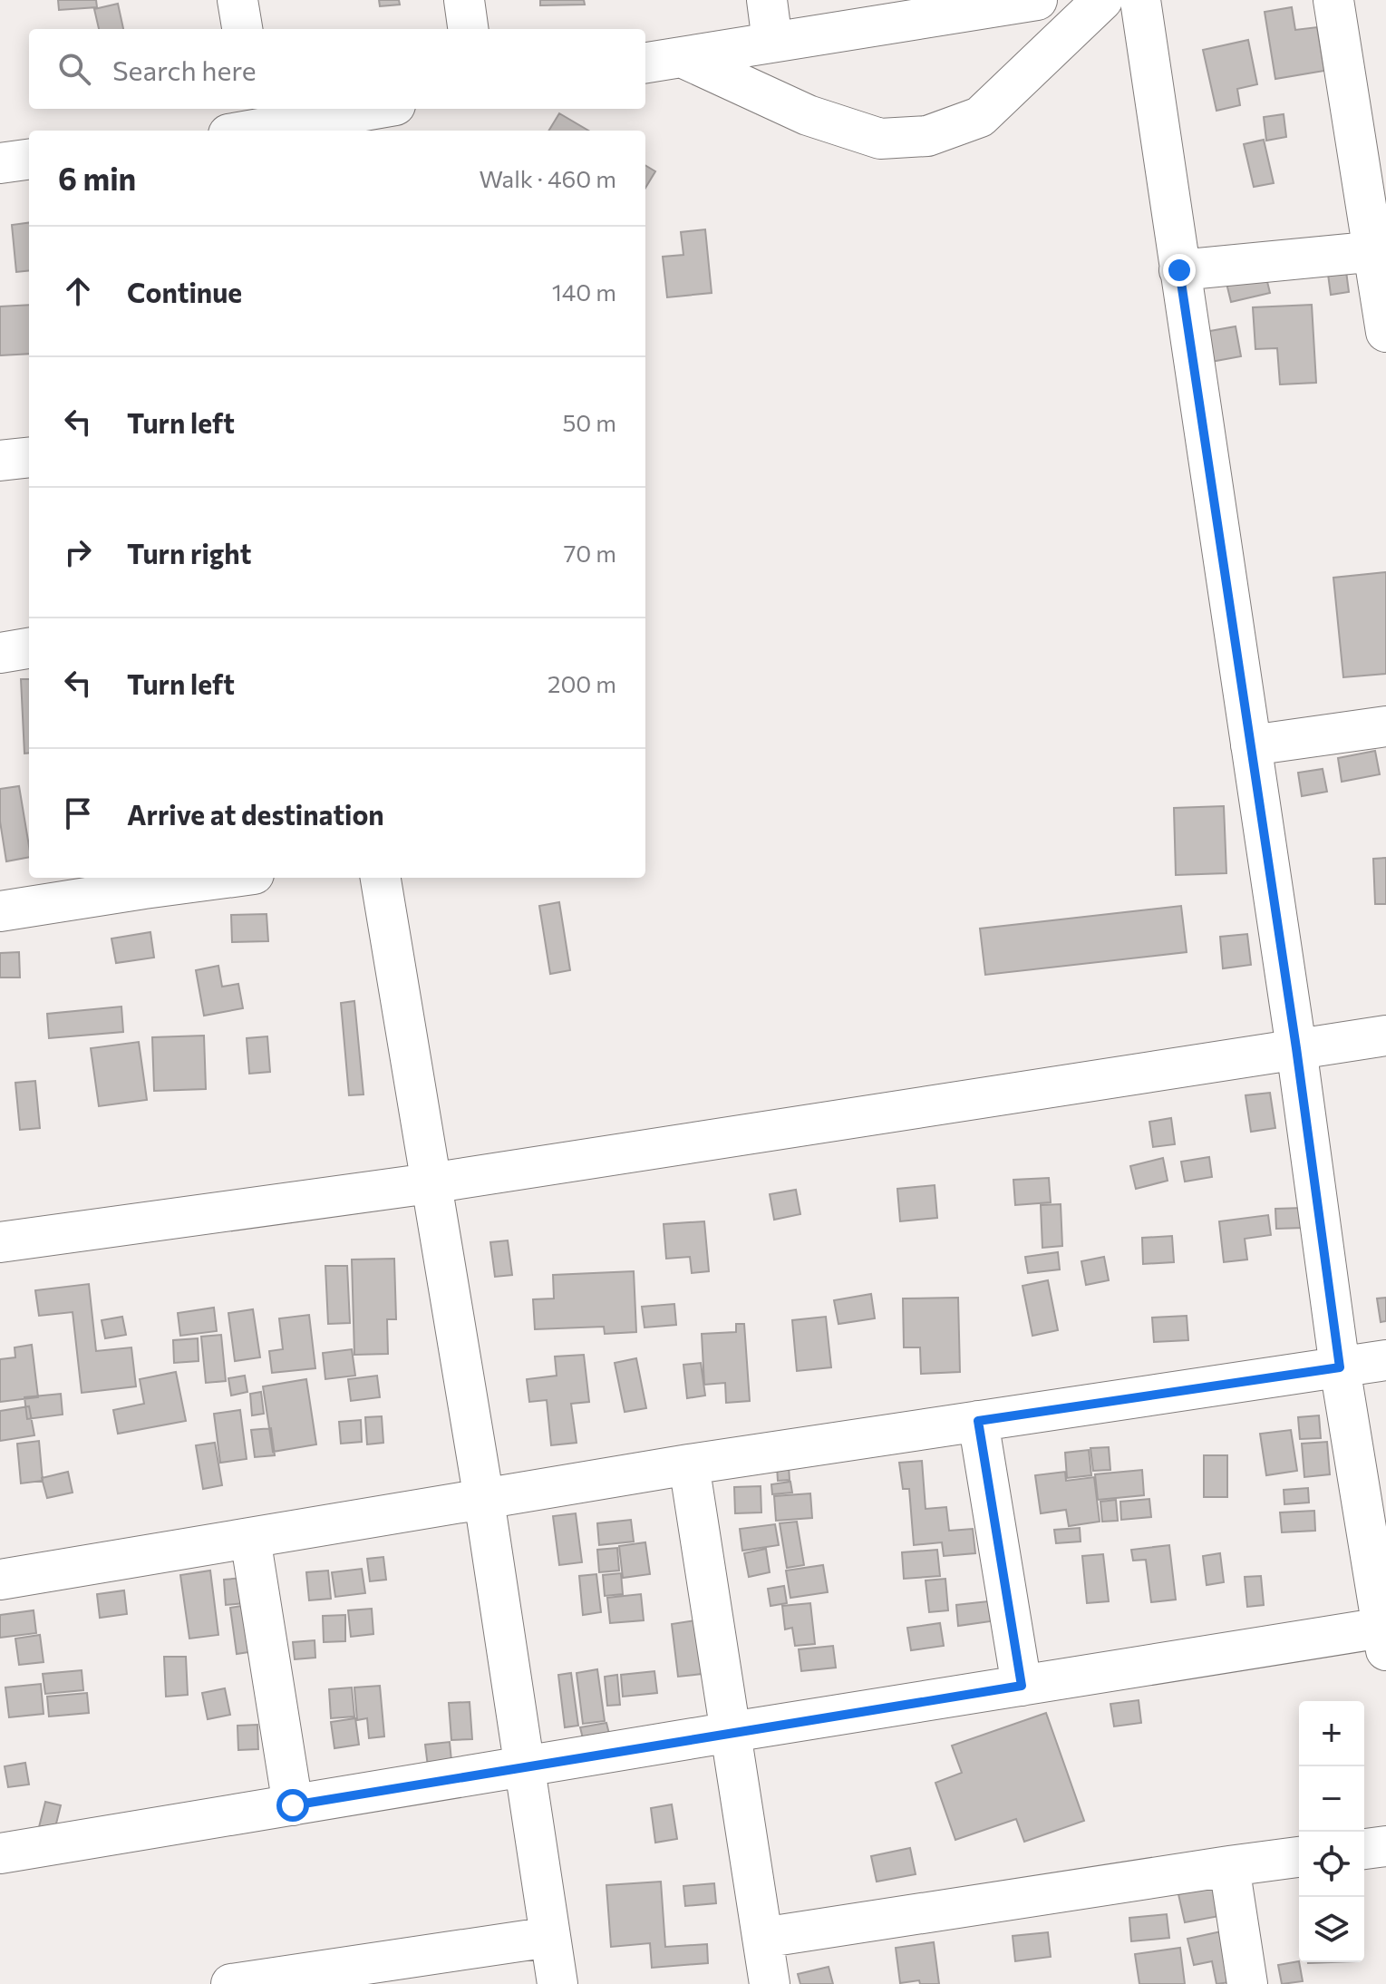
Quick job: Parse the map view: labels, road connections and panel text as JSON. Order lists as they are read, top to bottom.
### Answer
{
  "page": {
    "search": "Search here",
    "heading": ["6 min", "Walk · 460 m"],
    "list": [
      ["Continue", "140 m"],
      ["Turn left", "50 m"],
      ["Turn right", "70 m"],
      ["Turn left", "200 m"],
      "Arrive at destination"
    ],
    "map_buttons": ["+", "−"]
  }
}
